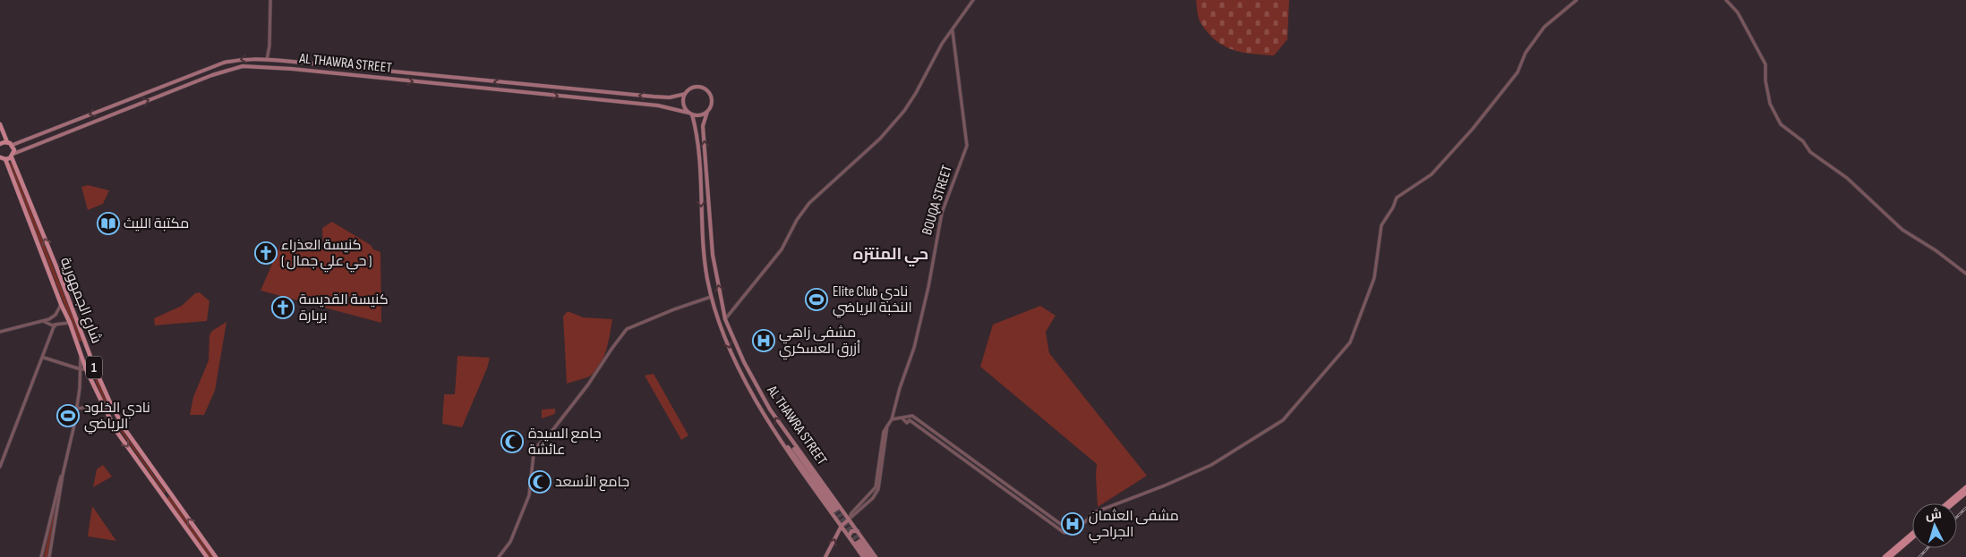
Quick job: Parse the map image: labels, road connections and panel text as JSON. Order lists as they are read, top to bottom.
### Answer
{
  "streets": {
    "main road": ["AL THAWRA STREET", "شارع الجمهورية", "1"],
    "street": ["BOUQA STREET"]
  },
  "crossings": [
    ["AL THAWRA STREET", "BOUQA STREET"],
    ["AL THAWRA STREET", "شارع الجمهورية"]
  ],
  "districts": ["حي المنتزه"],
  "places": {
    "library": ["مكتبة الليث"],
    "church": ["كنيسة العذراء ( حي علي جمال )", "كنيسة القديسة بربارة"],
    "sports": ["Elite Club نادي النخبة الرياضي", "نادي الخلود الرياضي"],
    "hospital": ["مشفى زاهي أزرق العسكري", "مشفى العثمان الجراحي"],
    "mosque": ["جامع السيدة عائشة", "جامع الأسعد"]
  },
  "north": "top"
}
